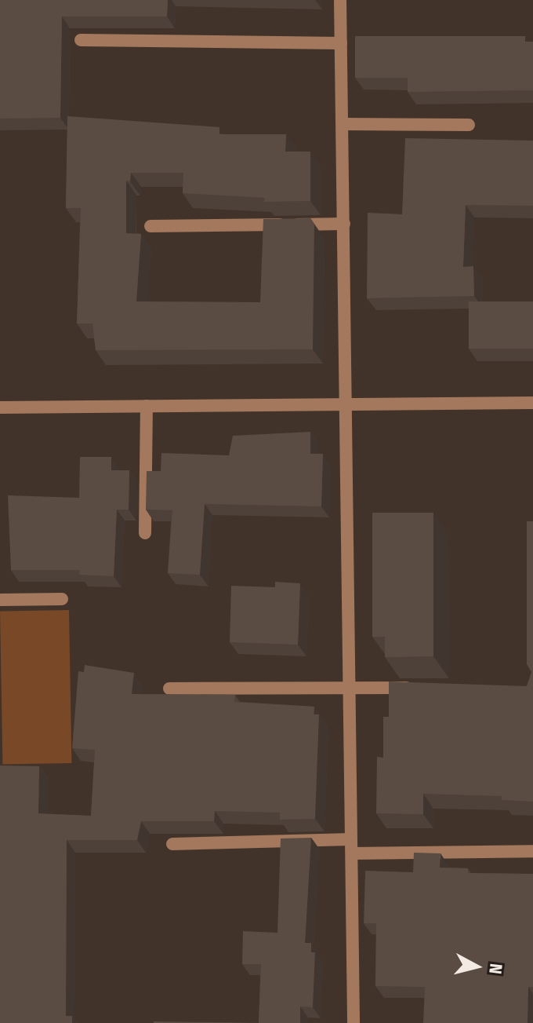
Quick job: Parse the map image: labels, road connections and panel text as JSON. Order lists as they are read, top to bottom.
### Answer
{
  "north": "right"
}
